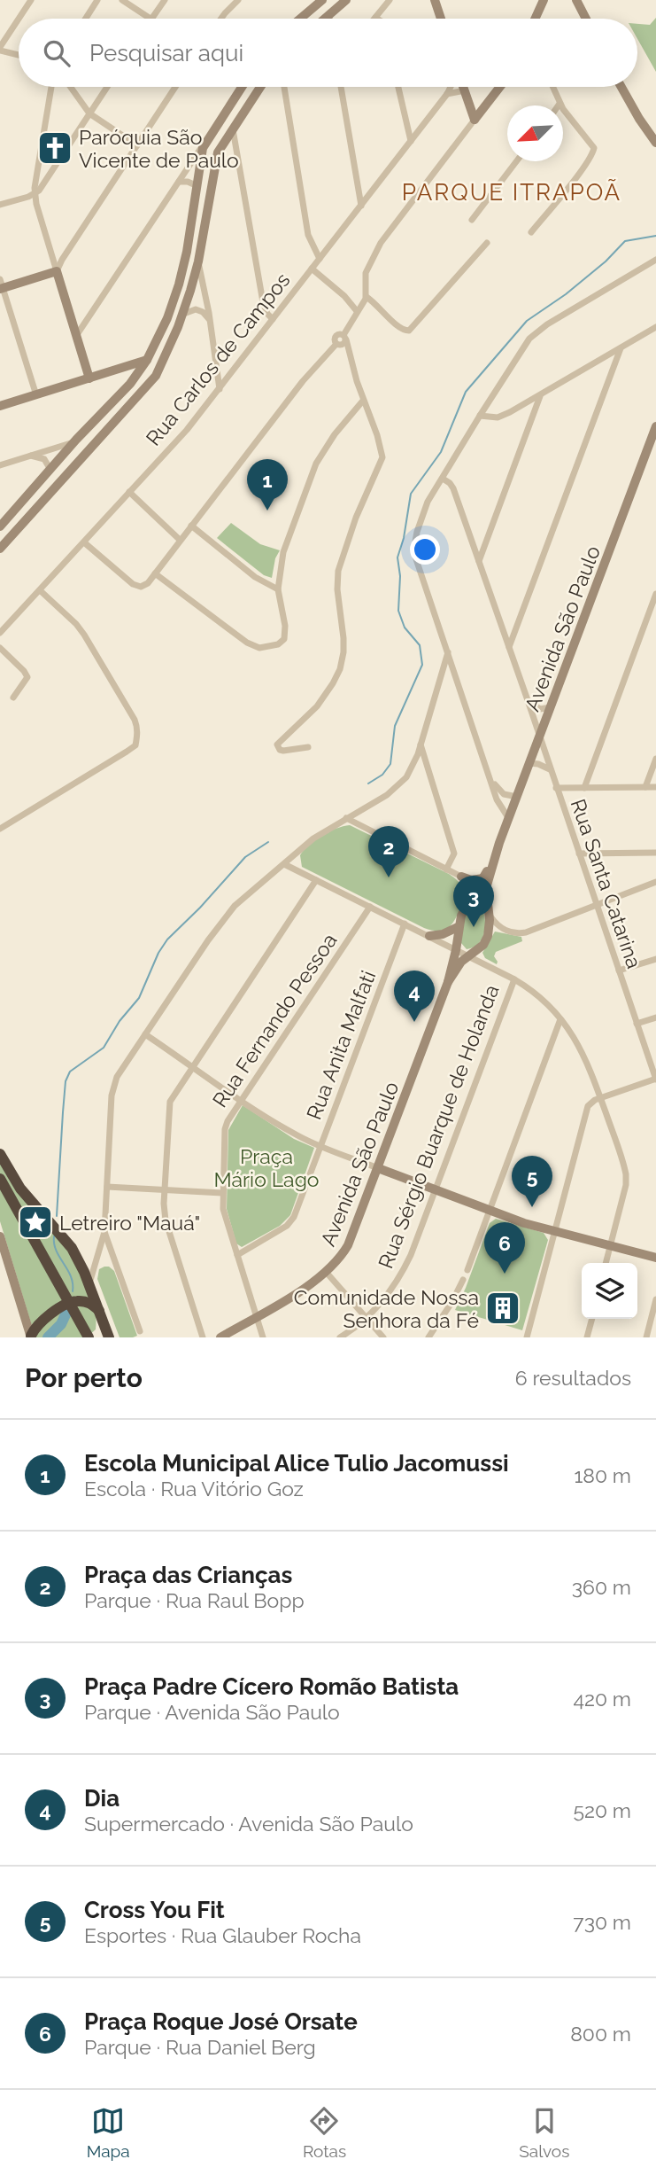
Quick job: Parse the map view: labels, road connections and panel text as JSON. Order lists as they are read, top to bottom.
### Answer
{
  "streets": {
    "street": [
      "Rua Carlos de Campos",
      "Avenida São Paulo",
      "Rua Santa Catarina",
      "Rua Fernando Pessoa",
      "Rua Anita Malfati",
      "Rua Sérgio Buarque de Holanda"
    ]
  },
  "crossings": [
    ["Avenida São Paulo", "Rua Santa Catarina"],
    ["Avenida São Paulo", "Rua Fernando Pessoa"],
    ["Rua Fernando Pessoa", "Rua Anita Malfati"]
  ],
  "districts": ["PARQUE ITRAPOÃ"],
  "parks": ["Praça Mário Lago"],
  "places": {
    "church": ["Paróquia São Vicente de Paulo"],
    "place": ["Letreiro \"Mauá\""],
    "building": ["Comunidade Nossa Senhora da Fé"]
  },
  "north": "bottom left",
  "page": {
    "search": "Pesquisar aqui",
    "pins": [
      "1",
      "2",
      "3",
      "4",
      "5",
      "6"
    ],
    "heading": ["Por perto", "6 resultados"],
    "list": [
      {
        "mark": "1",
        "name": "Escola Municipal Alice Tulio Jacomussi",
        "note": "Escola · Rua Vitório Goz",
        "value": "180 m"
      },
      {
        "mark": "2",
        "name": "Praça das Crianças",
        "note": "Parque · Rua Raul Bopp",
        "value": "360 m"
      },
      {
        "mark": "3",
        "name": "Praça Padre Cícero Romão Batista",
        "note": "Parque · Avenida São Paulo",
        "value": "420 m"
      },
      {
        "mark": "4",
        "name": "Dia",
        "note": "Supermercado · Avenida São Paulo",
        "value": "520 m"
      },
      {
        "mark": "5",
        "name": "Cross You Fit",
        "note": "Esportes · Rua Glauber Rocha",
        "value": "730 m"
      },
      {
        "mark": "6",
        "name": "Praça Roque José Orsate",
        "note": "Parque · Rua Daniel Berg",
        "value": "800 m"
      }
    ],
    "nav": ["Mapa", "Rotas", "Salvos"]
  }
}
